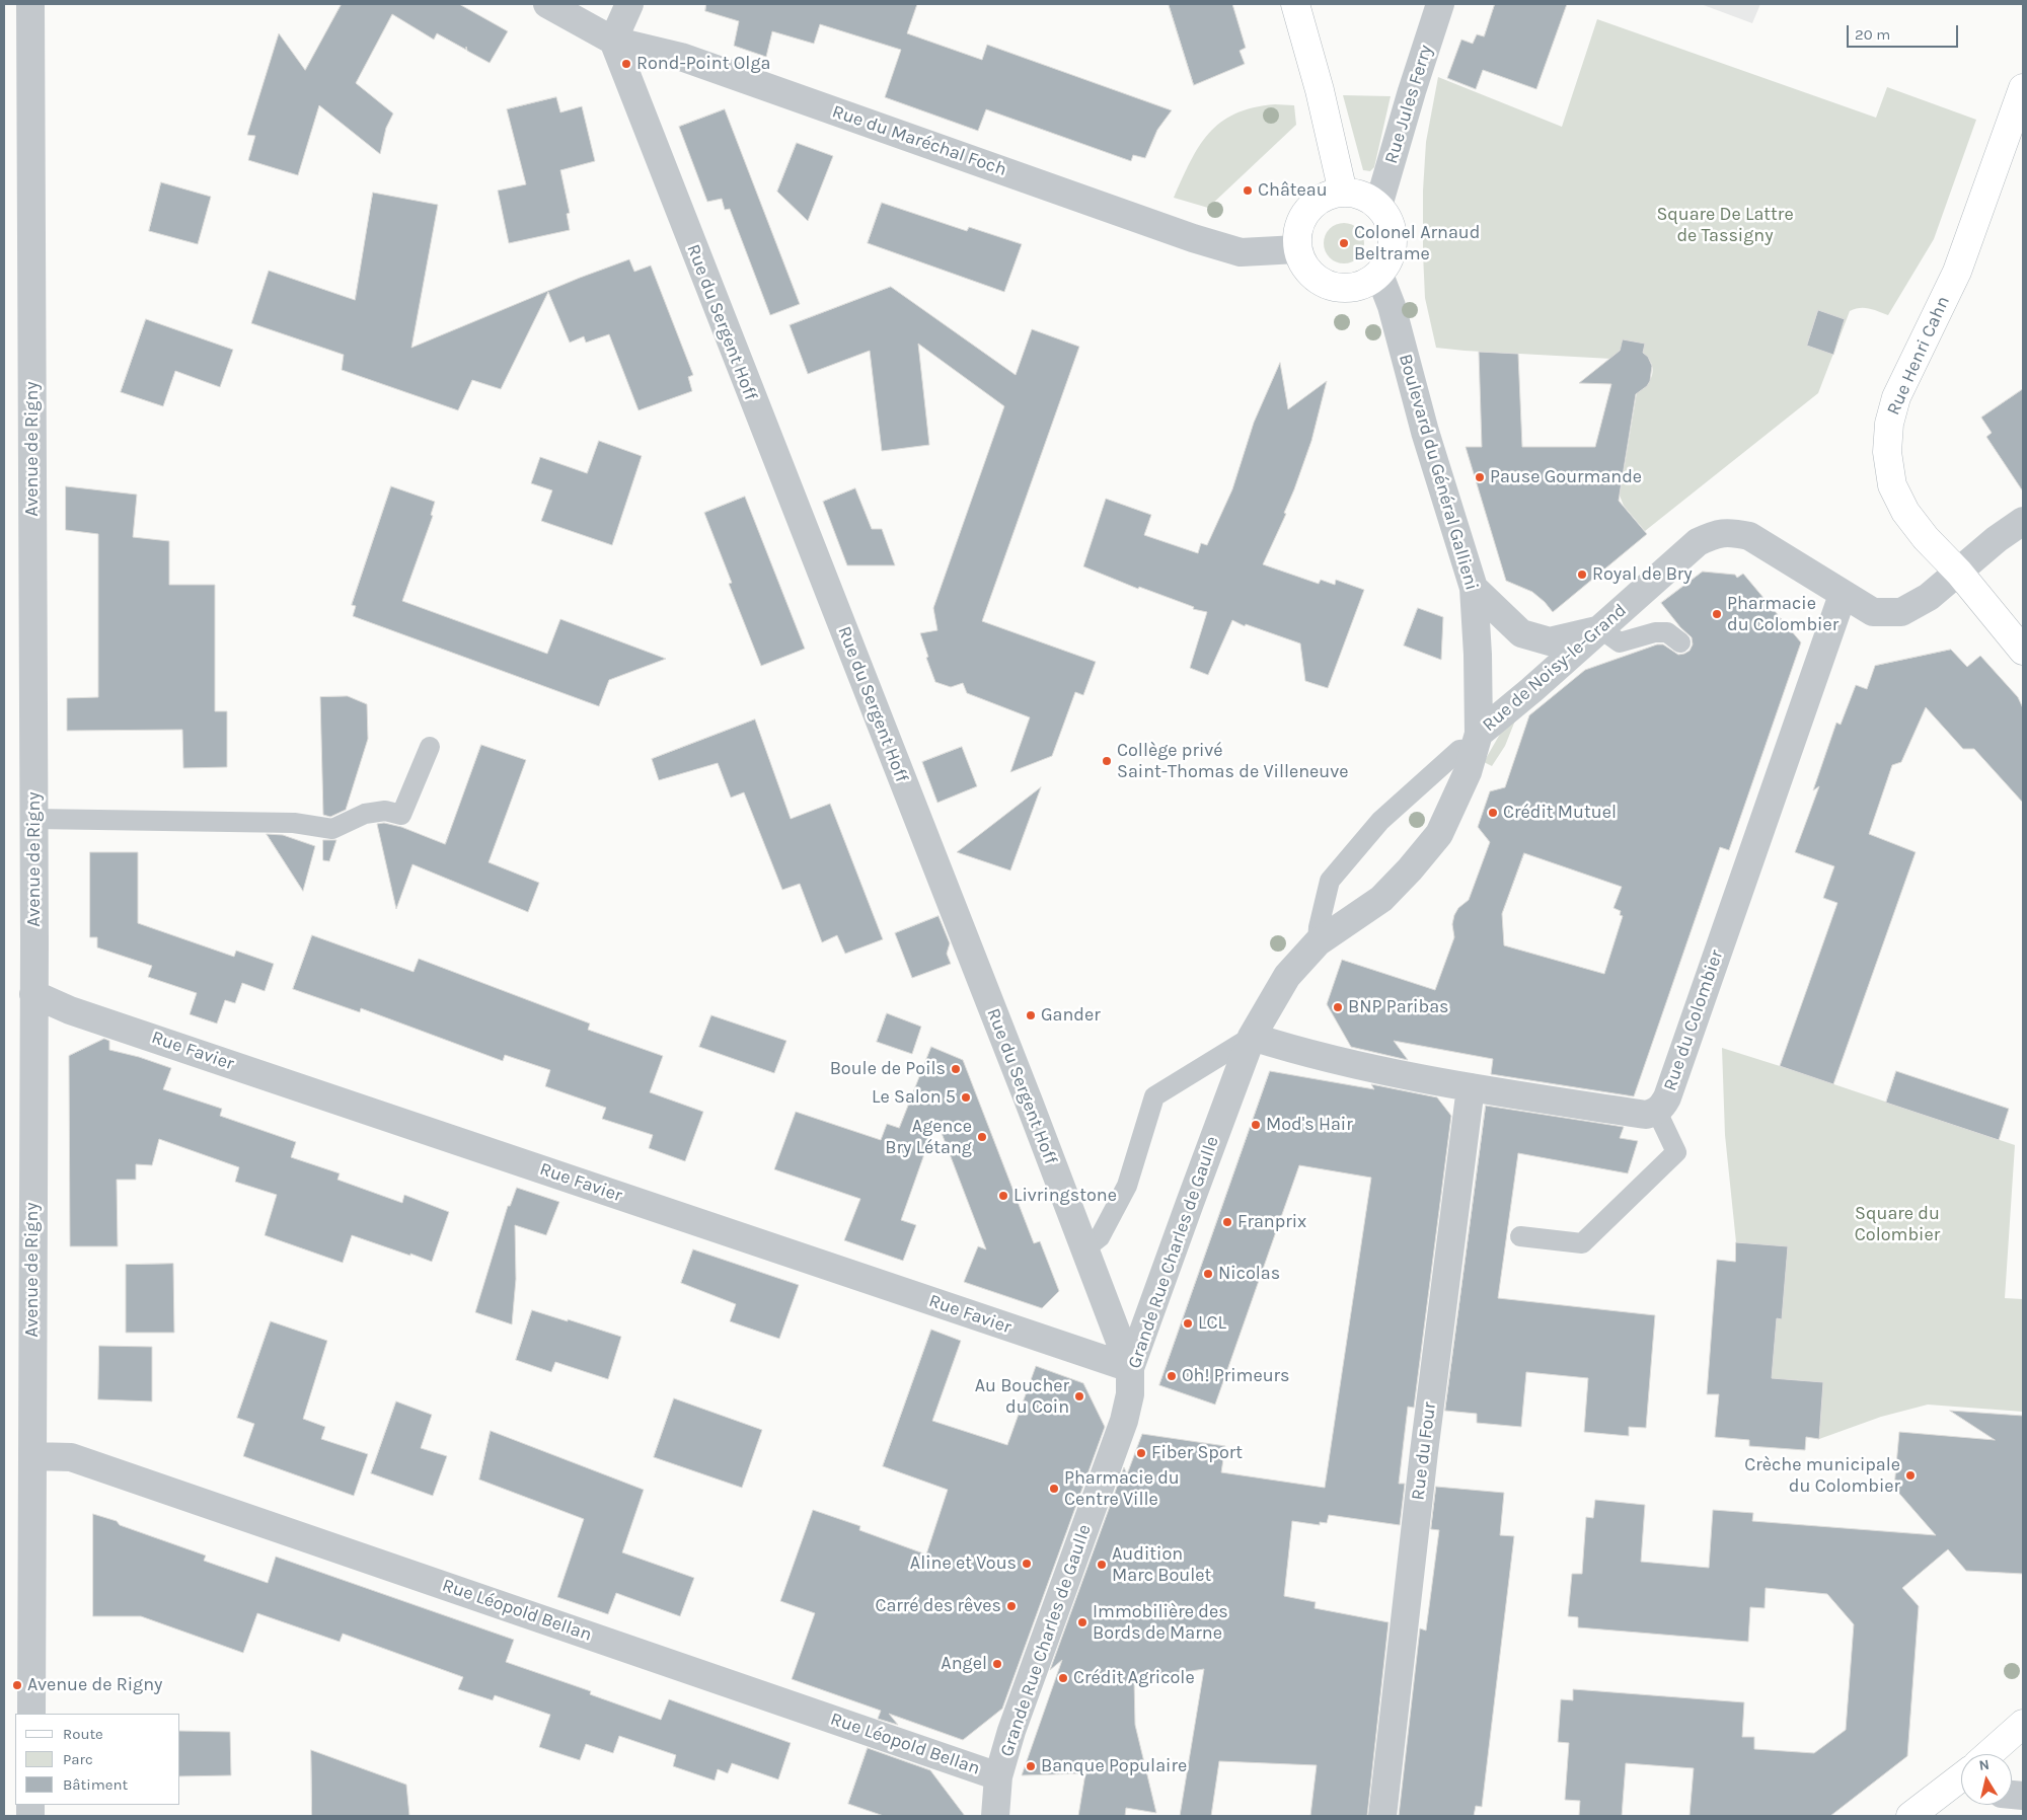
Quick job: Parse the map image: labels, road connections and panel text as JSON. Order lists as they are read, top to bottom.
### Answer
{
  "streets": {
    "main road": ["Rue Henri Cahn"],
    "street": [
      "Rue Jules Ferry",
      "Rue du Maréchal Foch",
      "Rue du Sergent Hoff",
      "Avenue de Rigny",
      "Boulevard du Général Gallieni",
      "Rue de Noisy-le-Grand",
      "Rue du Colombier",
      "Rue Favier",
      "Grande Rue Charles de Gaulle",
      "Rue du Four",
      "Rue Léopold Bellan"
    ]
  },
  "crossings": [
    ["Rue Jules Ferry", "Rue du Maréchal Foch"],
    ["Rue Jules Ferry", "Boulevard du Général Gallieni"],
    ["Rue du Maréchal Foch", "Rue du Sergent Hoff"],
    ["Rue du Maréchal Foch", "Boulevard du Général Gallieni"],
    ["Rue du Sergent Hoff", "Rue Favier"],
    ["Rue du Sergent Hoff", "Grande Rue Charles de Gaulle"],
    ["Rue Henri Cahn", "Rue de Noisy-le-Grand"],
    ["Avenue de Rigny", "Rue Favier"],
    ["Avenue de Rigny", "Rue Léopold Bellan"],
    ["Boulevard du Général Gallieni", "Rue de Noisy-le-Grand"],
    ["Rue de Noisy-le-Grand", "Rue du Colombier"],
    ["Rue de Noisy-le-Grand", "Grande Rue Charles de Gaulle"],
    ["Rue du Colombier", "Grande Rue Charles de Gaulle"],
    ["Rue du Colombier", "Rue du Four"],
    ["Rue Favier", "Grande Rue Charles de Gaulle"],
    ["Grande Rue Charles de Gaulle", "Rue Léopold Bellan"]
  ],
  "parks": ["Square De Lattre de Tassigny", "Square du Colombier"],
  "places": [
    "Rond-Point Olga",
    "Château",
    "Colonel Arnaud Beltrame",
    "Pause Gourmande",
    "Royal de Bry",
    "Pharmacie du Colombier",
    "Collège privé Saint-Thomas de Villeneuve",
    "Crédit Mutuel",
    "BNP Paribas",
    "Gander",
    "Boule de Poils",
    "Le Salon 5",
    "Mod's Hair",
    "Agence Bry Létang",
    "Livringstone",
    "Franprix",
    "Nicolas",
    "LCL",
    "Oh! Primeurs",
    "Au Boucher du Coin",
    "Fiber Sport",
    "Crèche municipale du Colombier",
    "Pharmacie du Centre Ville",
    "Aline et Vous",
    "Audition Marc Boulet",
    "Carré des rêves",
    "Immobilière des Bords de Marne",
    "Angel",
    "Crédit Agricole",
    "Avenue de Rigny",
    "Banque Populaire"
  ],
  "legend": ["Route", "Parc", "Bâtiment"],
  "scale_bar": "20 m",
  "north": "top"
}
